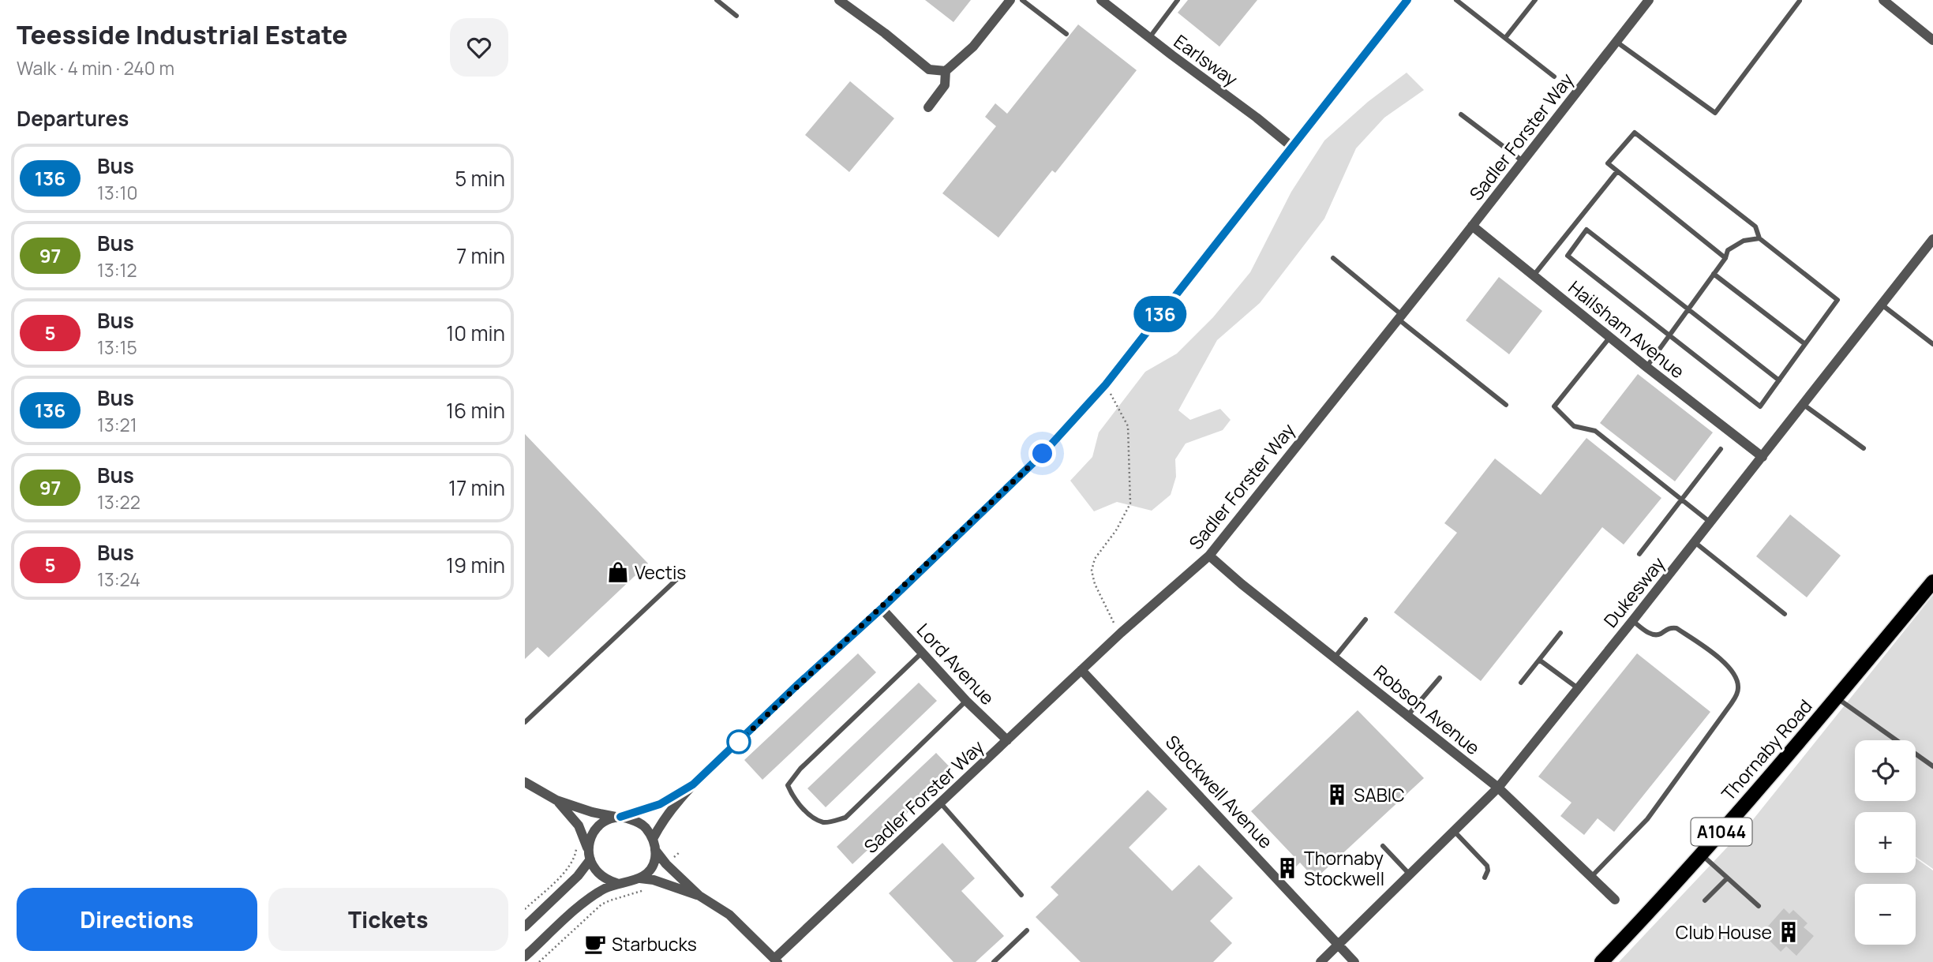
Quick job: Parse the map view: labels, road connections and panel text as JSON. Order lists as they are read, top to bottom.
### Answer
{
  "streets": {
    "main road": ["Thornaby Road", "A1044"],
    "street": [
      "Earlsway",
      "Sadler Forster Way",
      "Hailsham Avenue",
      "Dukesway",
      "Lord Avenue",
      "Robson Avenue",
      "Stockwell Avenue"
    ]
  },
  "crossings": [
    ["Sadler Forster Way", "Hailsham Avenue"],
    ["Sadler Forster Way", "Lord Avenue"],
    ["Sadler Forster Way", "Robson Avenue"],
    ["Sadler Forster Way", "Stockwell Avenue"],
    ["Hailsham Avenue", "Dukesway"],
    ["Dukesway", "Robson Avenue"],
    ["Dukesway", "Stockwell Avenue"]
  ],
  "places": {
    "shop": ["Vectis"],
    "building": ["SABIC", "Thornaby Stockwell", "Club House"],
    "cafe": ["Starbucks"]
  },
  "lines": ["bus line 136"],
  "page": {
    "heading": [
      ["Teesside Industrial Estate", "Walk · 4 min · 240 m"],
      "Departures"
    ],
    "on_map": "136",
    "list": [
      {
        "mark": "136",
        "name": "Bus",
        "note": "13:10",
        "value": "5 min"
      },
      {
        "mark": "97",
        "name": "Bus",
        "note": "13:12",
        "value": "7 min"
      },
      {
        "mark": "5",
        "name": "Bus",
        "note": "13:15",
        "value": "10 min"
      },
      {
        "mark": "136",
        "name": "Bus",
        "note": "13:21",
        "value": "16 min"
      },
      {
        "mark": "97",
        "name": "Bus",
        "note": "13:22",
        "value": "17 min"
      },
      {
        "mark": "5",
        "name": "Bus",
        "note": "13:24",
        "value": "19 min"
      }
    ],
    "map_buttons": ["+", "−"],
    "buttons": ["Directions", "Tickets"]
  }
}
